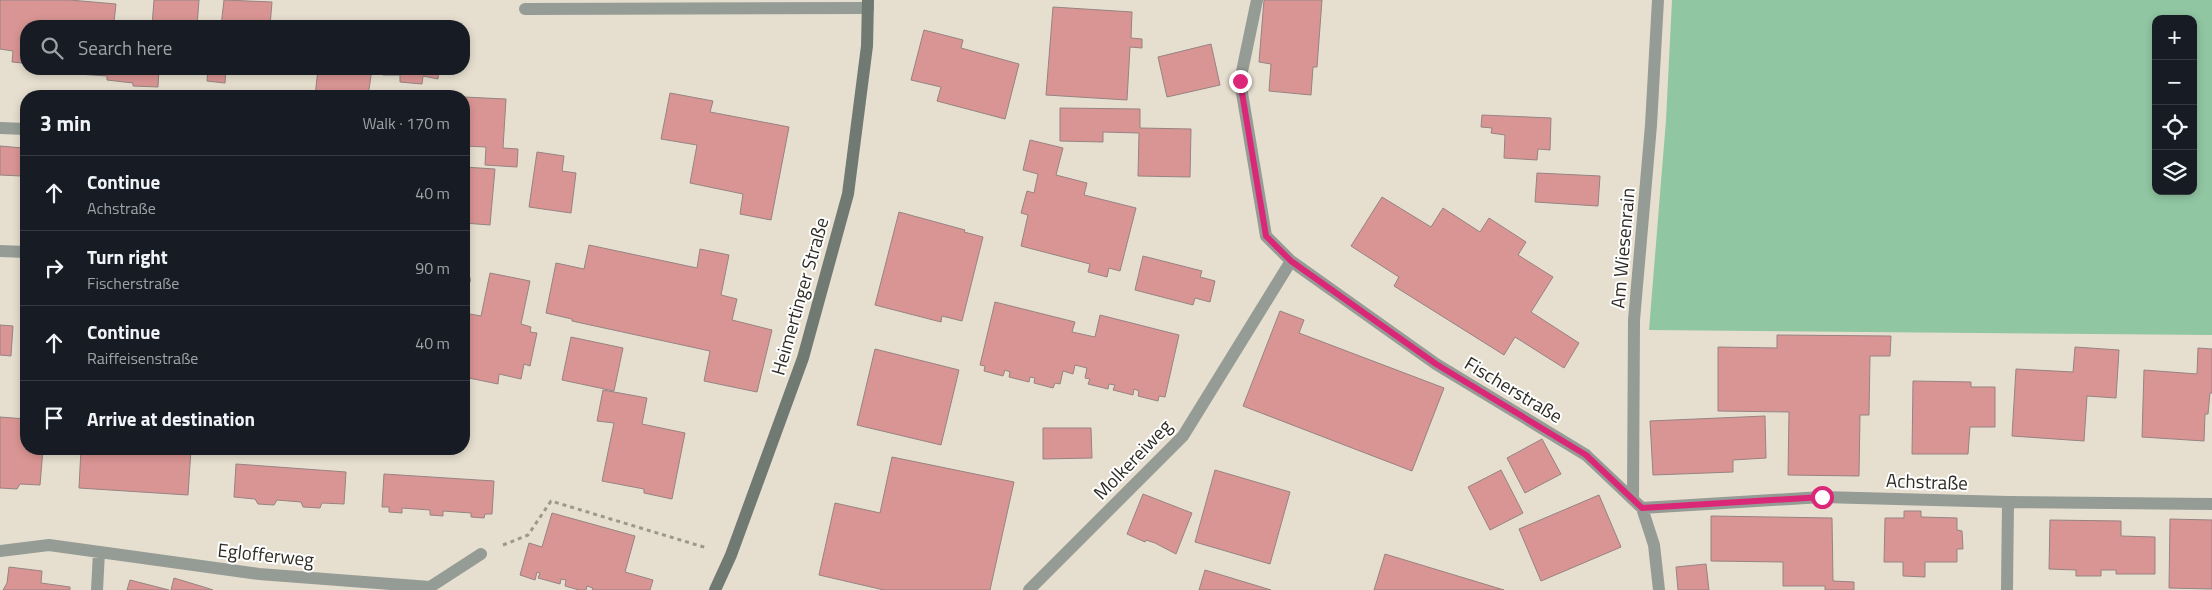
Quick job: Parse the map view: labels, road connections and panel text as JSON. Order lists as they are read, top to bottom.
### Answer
{
  "streets": {
    "street": [
      "Am Wiesenrain",
      "Heimertinger Straße",
      "Fischerstraße",
      "Molkereiweg",
      "Achstraße",
      "Eglofferweg"
    ]
  },
  "crossings": [
    ["Am Wiesenrain", "Fischerstraße"],
    ["Am Wiesenrain", "Achstraße"],
    ["Fischerstraße", "Molkereiweg"],
    ["Fischerstraße", "Achstraße"]
  ],
  "page": {
    "map_buttons": ["+", "−"],
    "search": "Search here",
    "heading": ["3 min", "Walk · 170 m"],
    "list": [
      ["Continue", "Achstraße", "40 m"],
      ["Turn right", "Fischerstraße", "90 m"],
      ["Continue", "Raiffeisenstraße", "40 m"],
      "Arrive at destination"
    ]
  }
}
